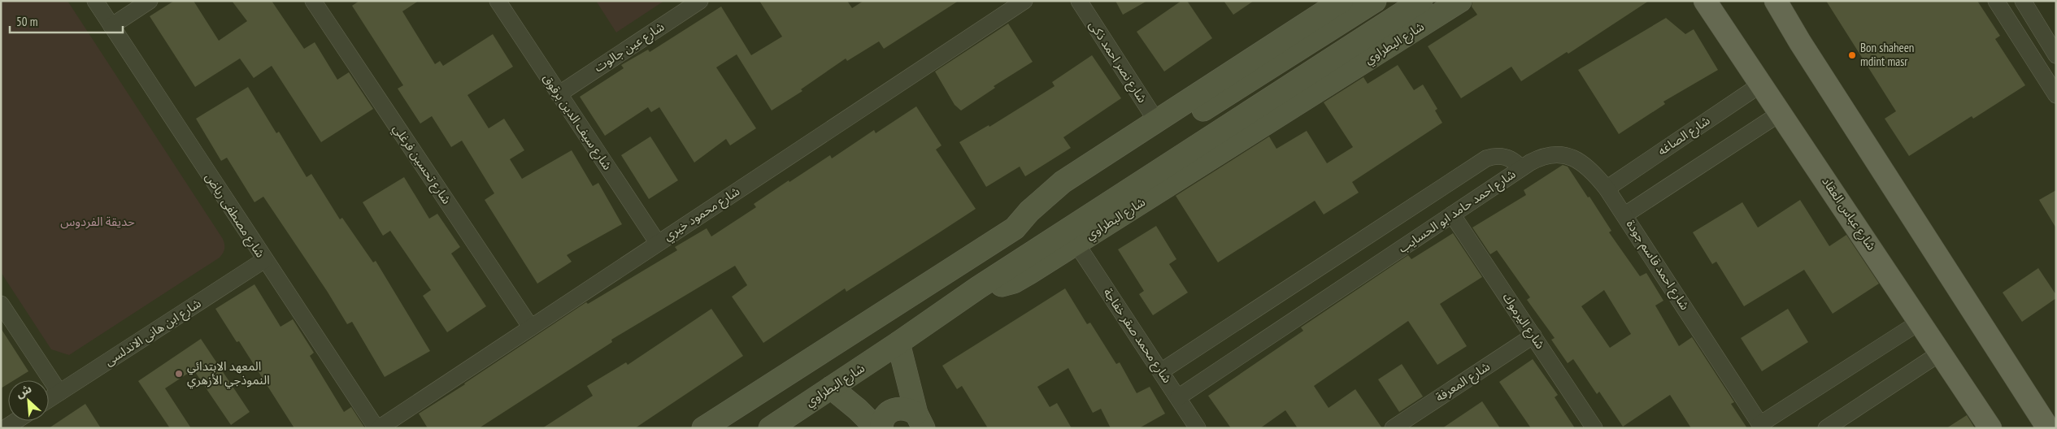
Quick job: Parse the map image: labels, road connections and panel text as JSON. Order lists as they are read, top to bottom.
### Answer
{
  "streets": {
    "main road": ["شارع عباس العقاد"],
    "street": [
      "شارع البطراوي",
      "شارع عين جالوت",
      "شارع نصر احمد ذكى",
      "شارع سيف الدين برقوق",
      "شارع الصاغه",
      "شارع تحسين فرغلي",
      "شارع احمد حامد ابو الحسايب",
      "شارع محمود خيري",
      "شارع مصطفى رياض",
      "شارع احمد قاسم جودة",
      "شارع اليرموك",
      "شارع ابن هانى الاندلسى",
      "شارع محمد صقر خفاجة",
      "شارع المعرفة"
    ]
  },
  "crossings": [
    ["شارع البطراوي", "شارع محمد صقر خفاجة"],
    ["شارع عين جالوت", "شارع سيف الدين برقوق"],
    ["شارع سيف الدين برقوق", "شارع محمود خيري"],
    ["شارع الصاغه", "شارع عباس العقاد"],
    ["شارع الصاغه", "شارع احمد قاسم جودة"],
    ["شارع تحسين فرغلي", "شارع محمود خيري"],
    ["شارع احمد حامد ابو الحسايب", "شارع احمد قاسم جودة"],
    ["شارع احمد حامد ابو الحسايب", "شارع اليرموك"],
    ["شارع احمد حامد ابو الحسايب", "شارع محمد صقر خفاجة"],
    ["شارع محمود خيري", "شارع مصطفى رياض"],
    ["شارع مصطفى رياض", "شارع ابن هانى الاندلسى"],
    ["شارع اليرموك", "شارع المعرفة"]
  ],
  "parks": ["حديقة الفردوس"],
  "places": ["Bon shaheen mdint masr", "المعهد الابتدائي النموذجي الأزهري"],
  "scale_bar": "50 m",
  "north": "top left"
}
